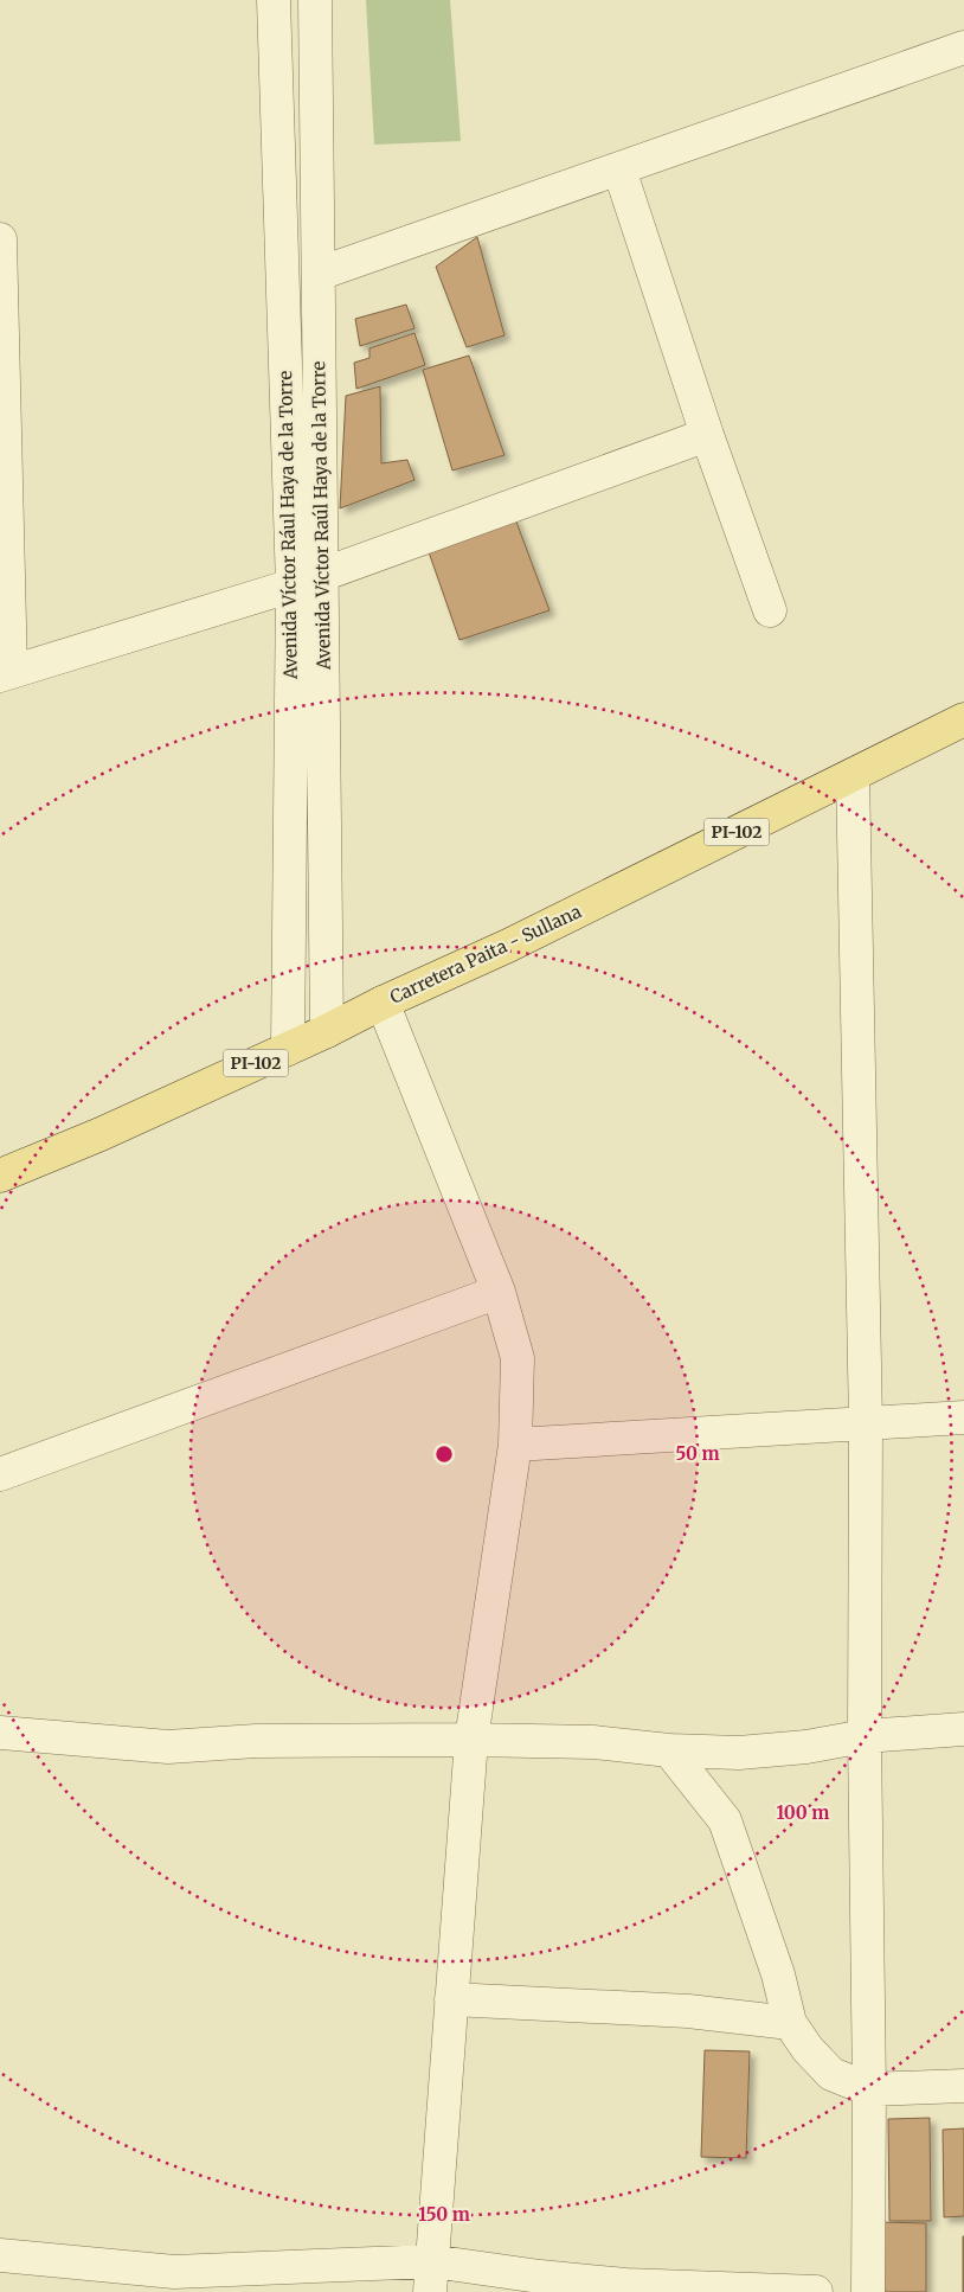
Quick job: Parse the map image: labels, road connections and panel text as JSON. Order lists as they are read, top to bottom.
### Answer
{
  "streets": {
    "main road": ["PI-102", "Carretera Paita - Sullana"],
    "street": ["Avenida Víctor Raúl Haya de la Torre", "Avenida Víctor Rául Haya de la Torre"]
  },
  "crossings": [
    ["Avenida Víctor Raúl Haya de la Torre", "Carretera Paita - Sullana"],
    ["Avenida Víctor Rául Haya de la Torre", "Carretera Paita - Sullana"]
  ],
  "rings": ["50 m", "100 m", "150 m"]
}
